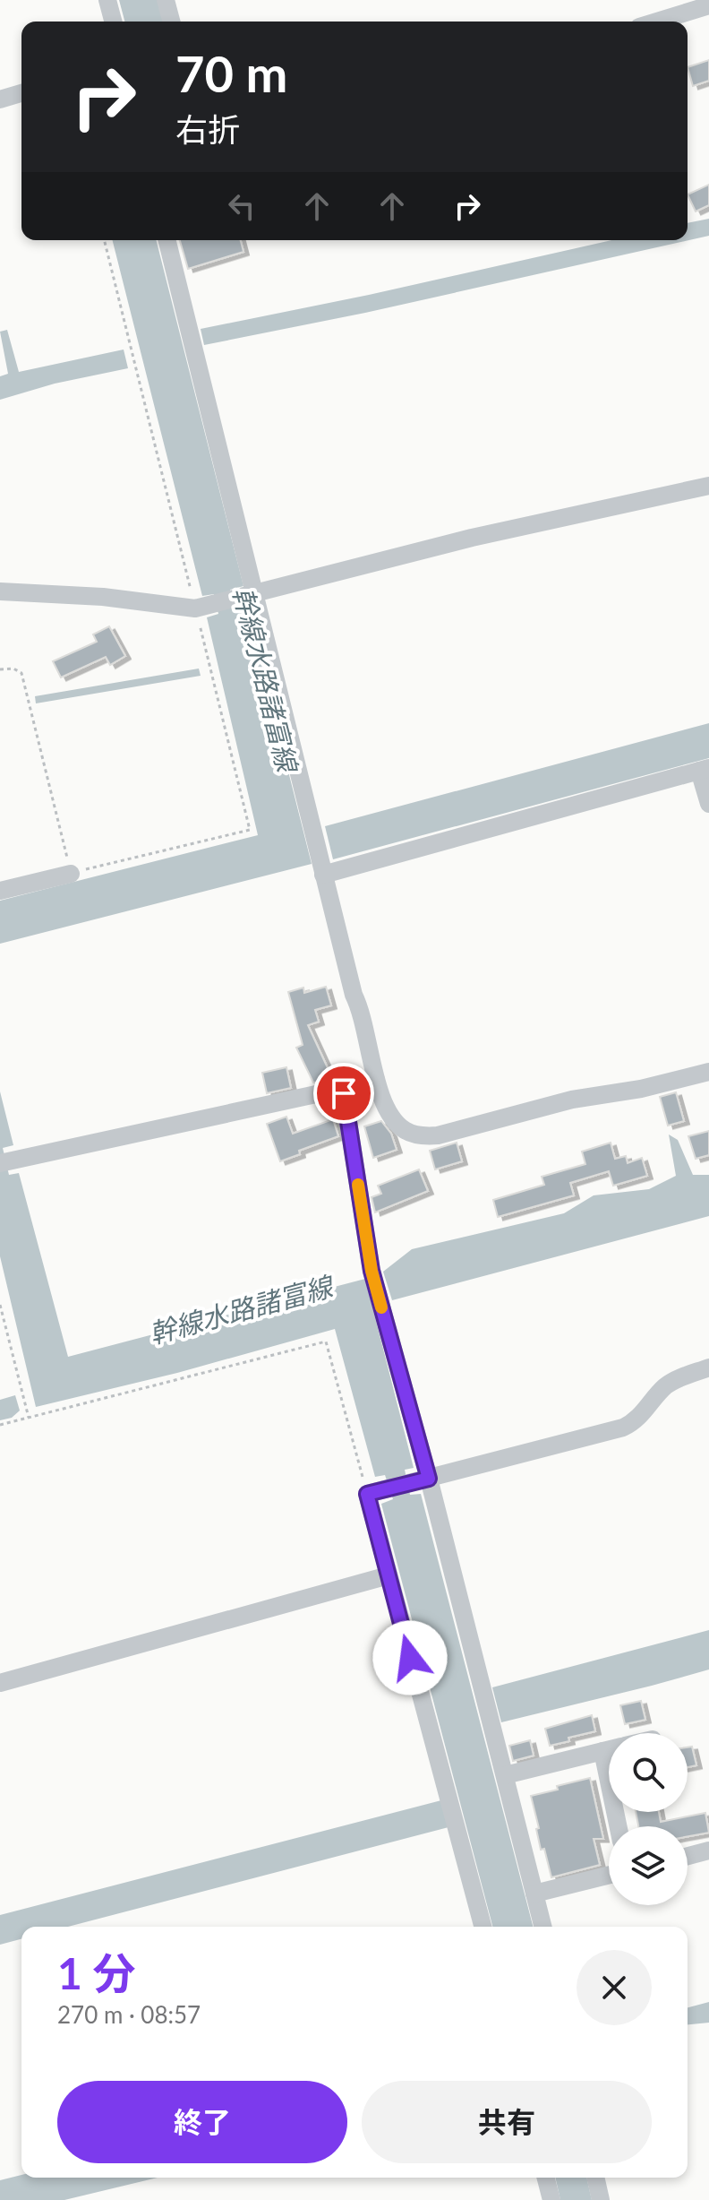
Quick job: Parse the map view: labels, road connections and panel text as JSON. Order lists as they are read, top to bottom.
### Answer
{
  "water": ["幹線水路諸富線"],
  "page": {
    "turn": ["70 m", "右折"],
    "heading": ["1 分", "270 m · 08:57"],
    "buttons": ["終了", "共有"]
  }
}
